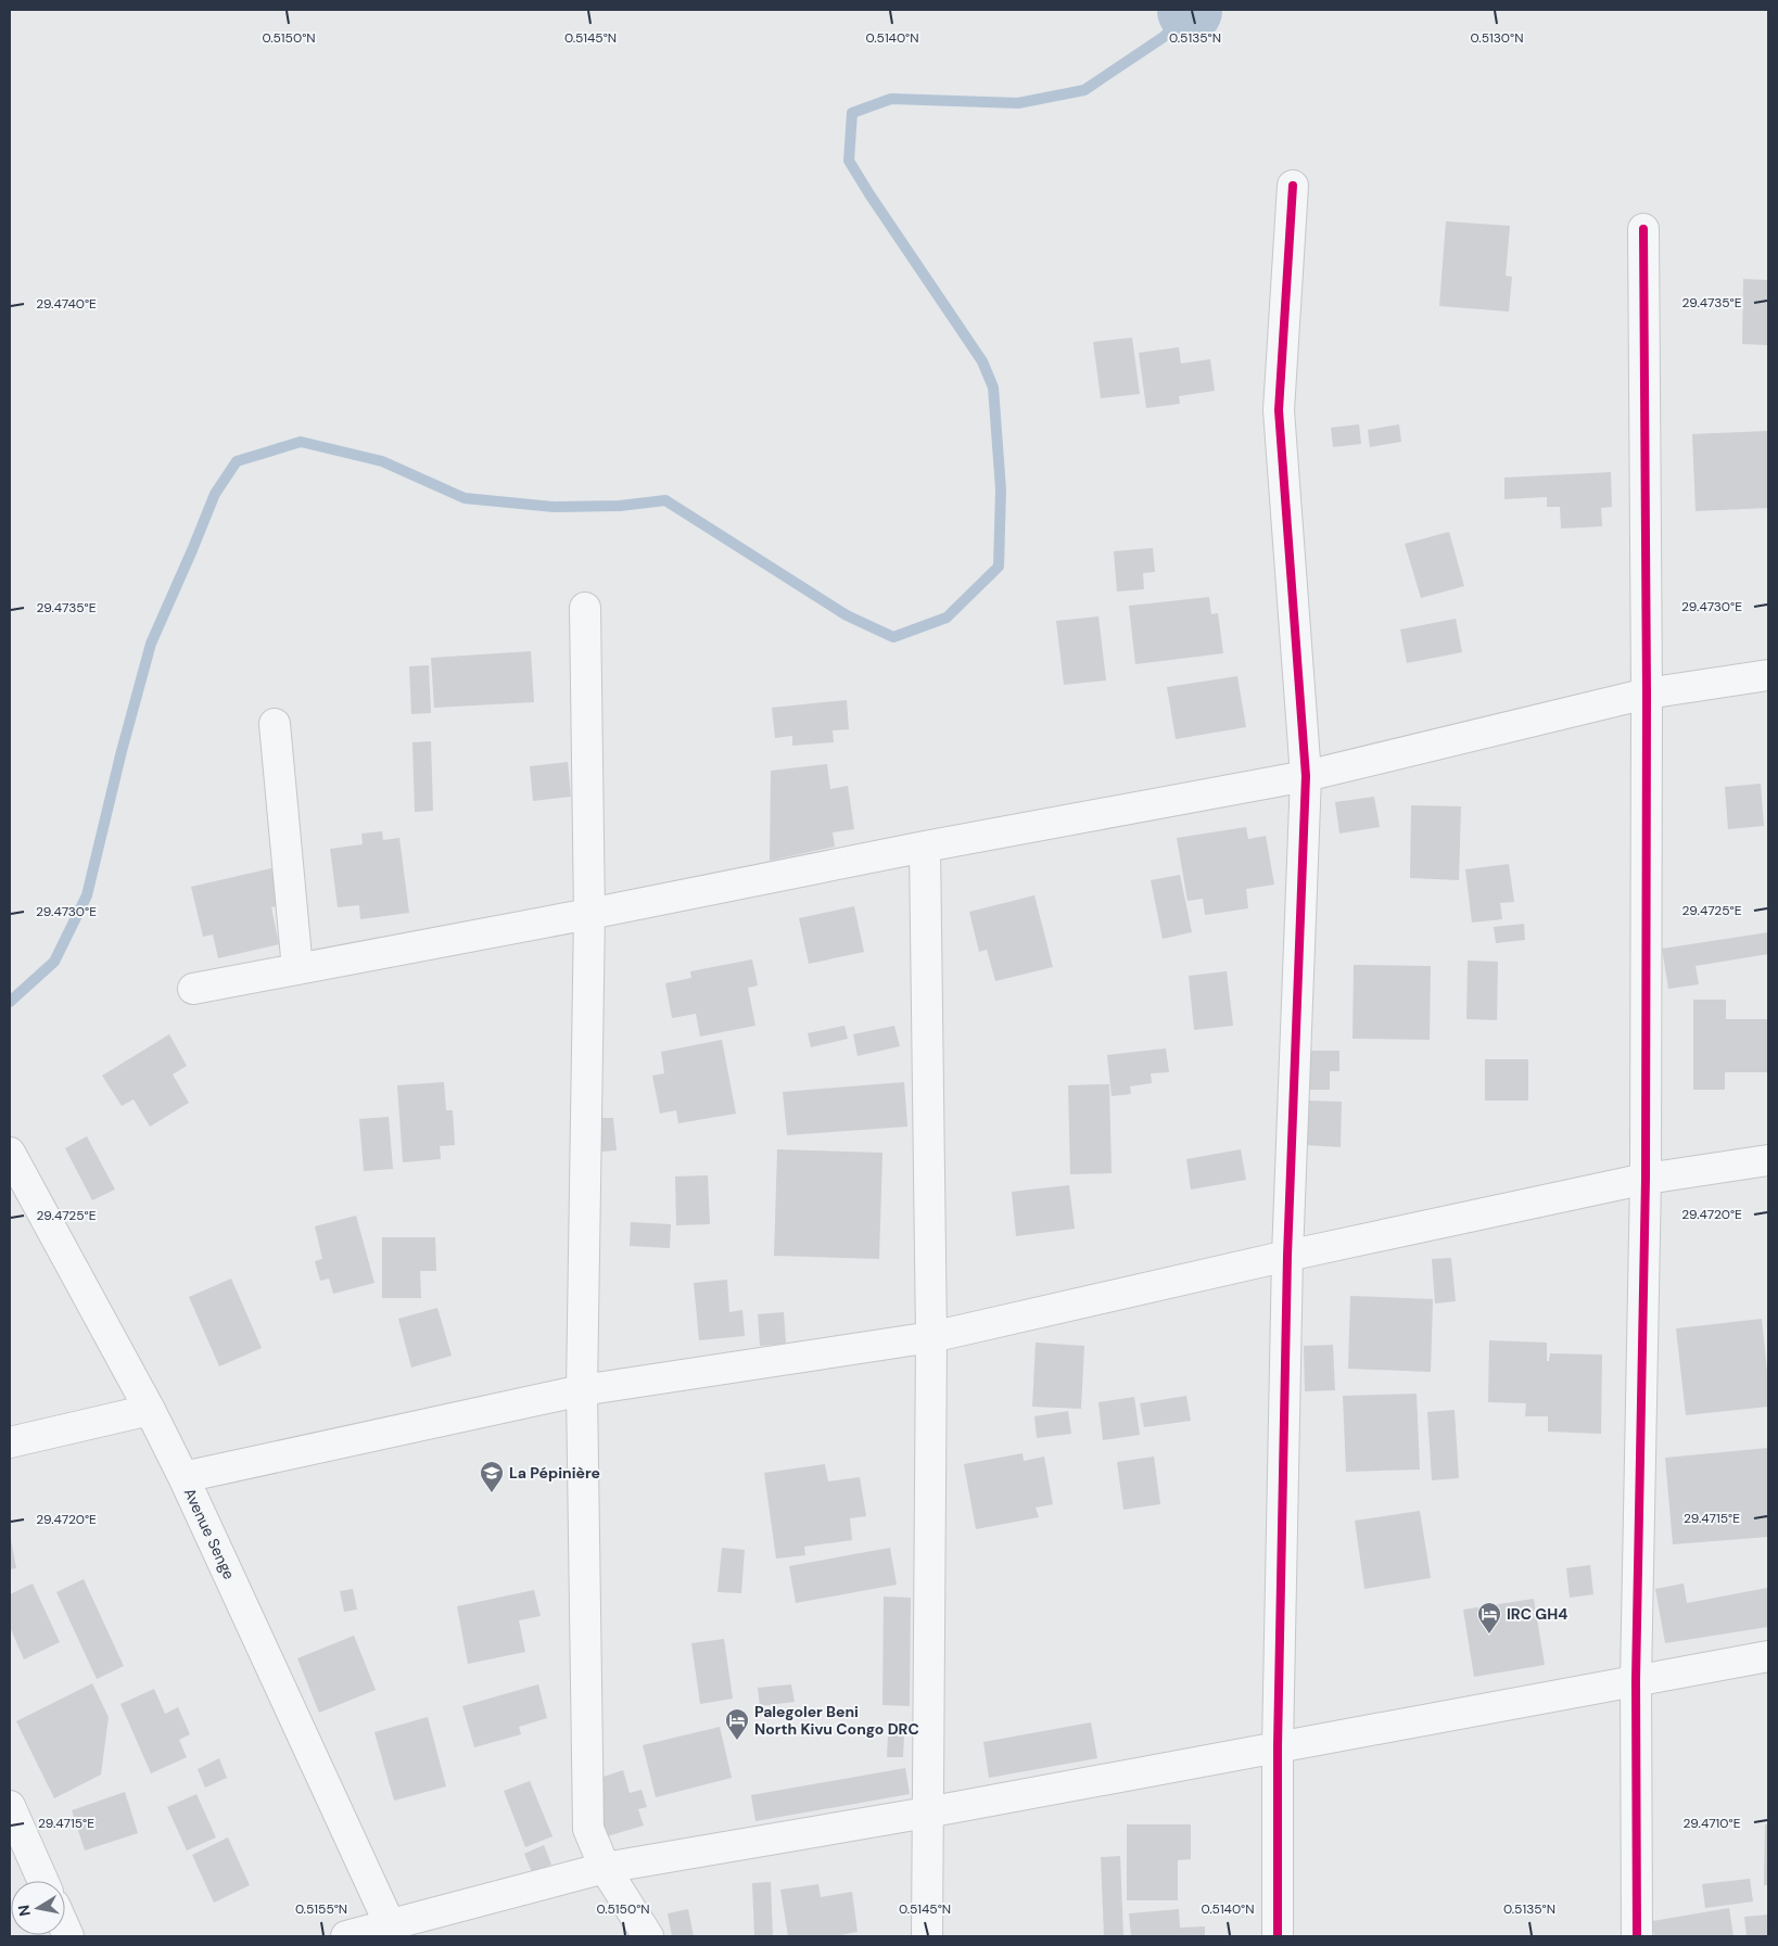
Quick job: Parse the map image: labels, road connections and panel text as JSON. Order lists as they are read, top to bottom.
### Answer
{
  "streets": {
    "street": ["Avenue Senge"]
  },
  "places": {
    "school or university": ["La Pépinière"],
    "hotel": ["IRC GH4", "Palegoler Beni North Kivu Congo DRC"]
  },
  "north": "left",
  "coordinates": [
    "0.5130°N",
    "0.5150°N",
    "0.5145°N",
    "0.5140°N",
    "0.5135°N",
    "29.4735°E",
    "29.4740°E",
    "29.4730°E",
    "29.4725°E",
    "29.4720°E",
    "29.4715°E",
    "29.4710°E",
    "0.5155°N"
  ]
}
